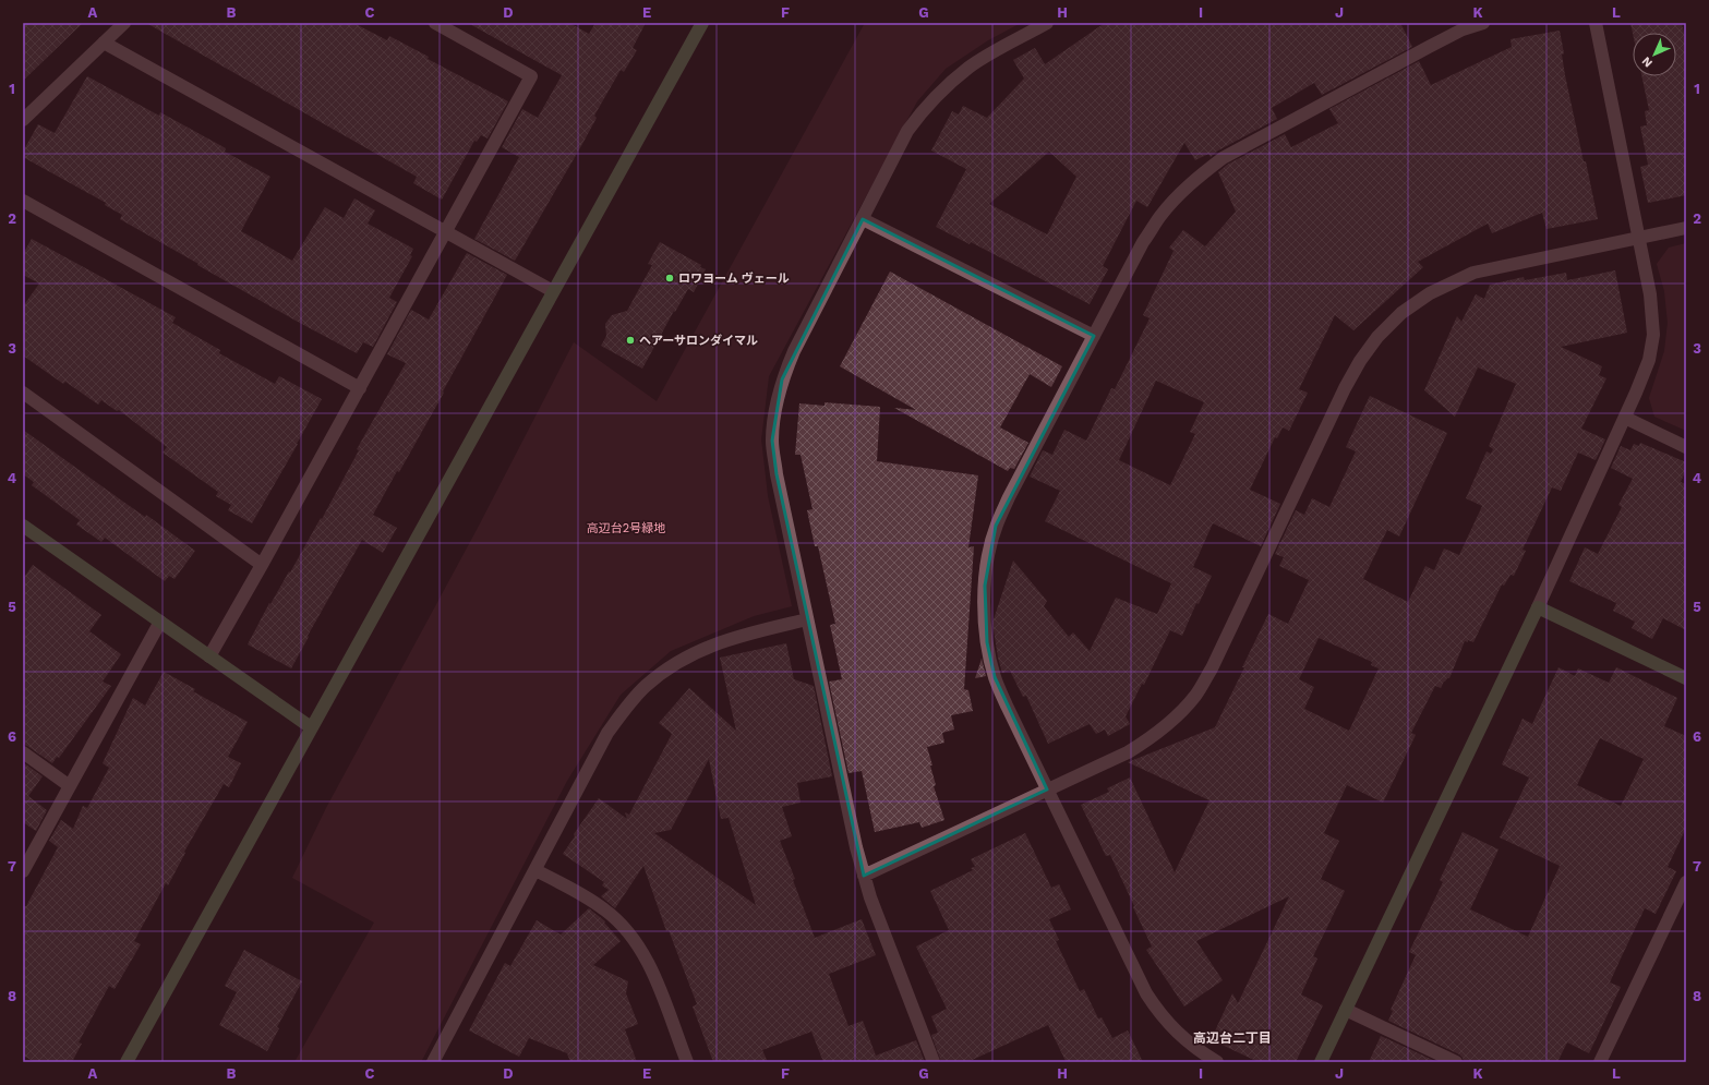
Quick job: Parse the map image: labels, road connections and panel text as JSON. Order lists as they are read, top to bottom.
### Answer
{
  "districts": ["高辺台二丁目"],
  "parks": ["高辺台2号緑地"],
  "places": ["ロワヨーム ヴェール", "ヘアーサロンダイマル"],
  "north": "bottom left",
  "grid": {
    "columns": [
      "A",
      "B",
      "C",
      "D",
      "E",
      "F",
      "G",
      "H",
      "I",
      "J",
      "K",
      "L"
    ],
    "rows": [
      "1",
      "2",
      "3",
      "4",
      "5",
      "6",
      "7",
      "8"
    ]
  }
}
